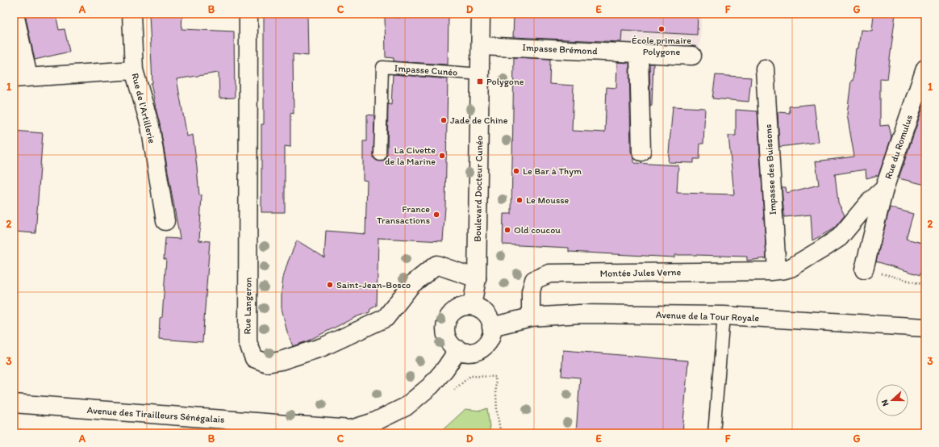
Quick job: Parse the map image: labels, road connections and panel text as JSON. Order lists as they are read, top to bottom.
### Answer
{
  "streets": {
    "street": [
      "Impasse Brémond",
      "Rue de l'Artillerie",
      "Rue du Romulus",
      "Impasse des Buissons",
      "Boulevard Docteur Cunéo",
      "Montée Jules Verne",
      "Rue Langeron",
      "Avenue de la Tour Royale",
      "Avenue des Tirailleurs Sénégalais"
    ],
    "lane": ["Impasse Cunéo"]
  },
  "crossings": [
    ["Impasse Brémond", "Boulevard Docteur Cunéo"],
    ["Impasse Cunéo", "Boulevard Docteur Cunéo"],
    ["Impasse des Buissons", "Montée Jules Verne"],
    ["Boulevard Docteur Cunéo", "Rue Langeron"],
    ["Boulevard Docteur Cunéo", "Avenue de la Tour Royale"],
    ["Boulevard Docteur Cunéo", "Avenue des Tirailleurs Sénégalais"],
    ["Montée Jules Verne", "Avenue de la Tour Royale"],
    ["Avenue de la Tour Royale", "Avenue des Tirailleurs Sénégalais"]
  ],
  "places": {
    "other": [
      "École primaire Polygone",
      "Jade de Chine",
      "La Civette de la Marine",
      "Le Bar à Thym",
      "Le Mousse",
      "France Transactions",
      "Old coucou",
      "Saint-Jean-Bosco"
    ],
    "transit": ["Polygone"]
  },
  "north": "left",
  "grid": {
    "columns": [
      "A",
      "B",
      "C",
      "D",
      "E",
      "F",
      "G"
    ],
    "rows": ["1", "2", "3"]
  }
}
